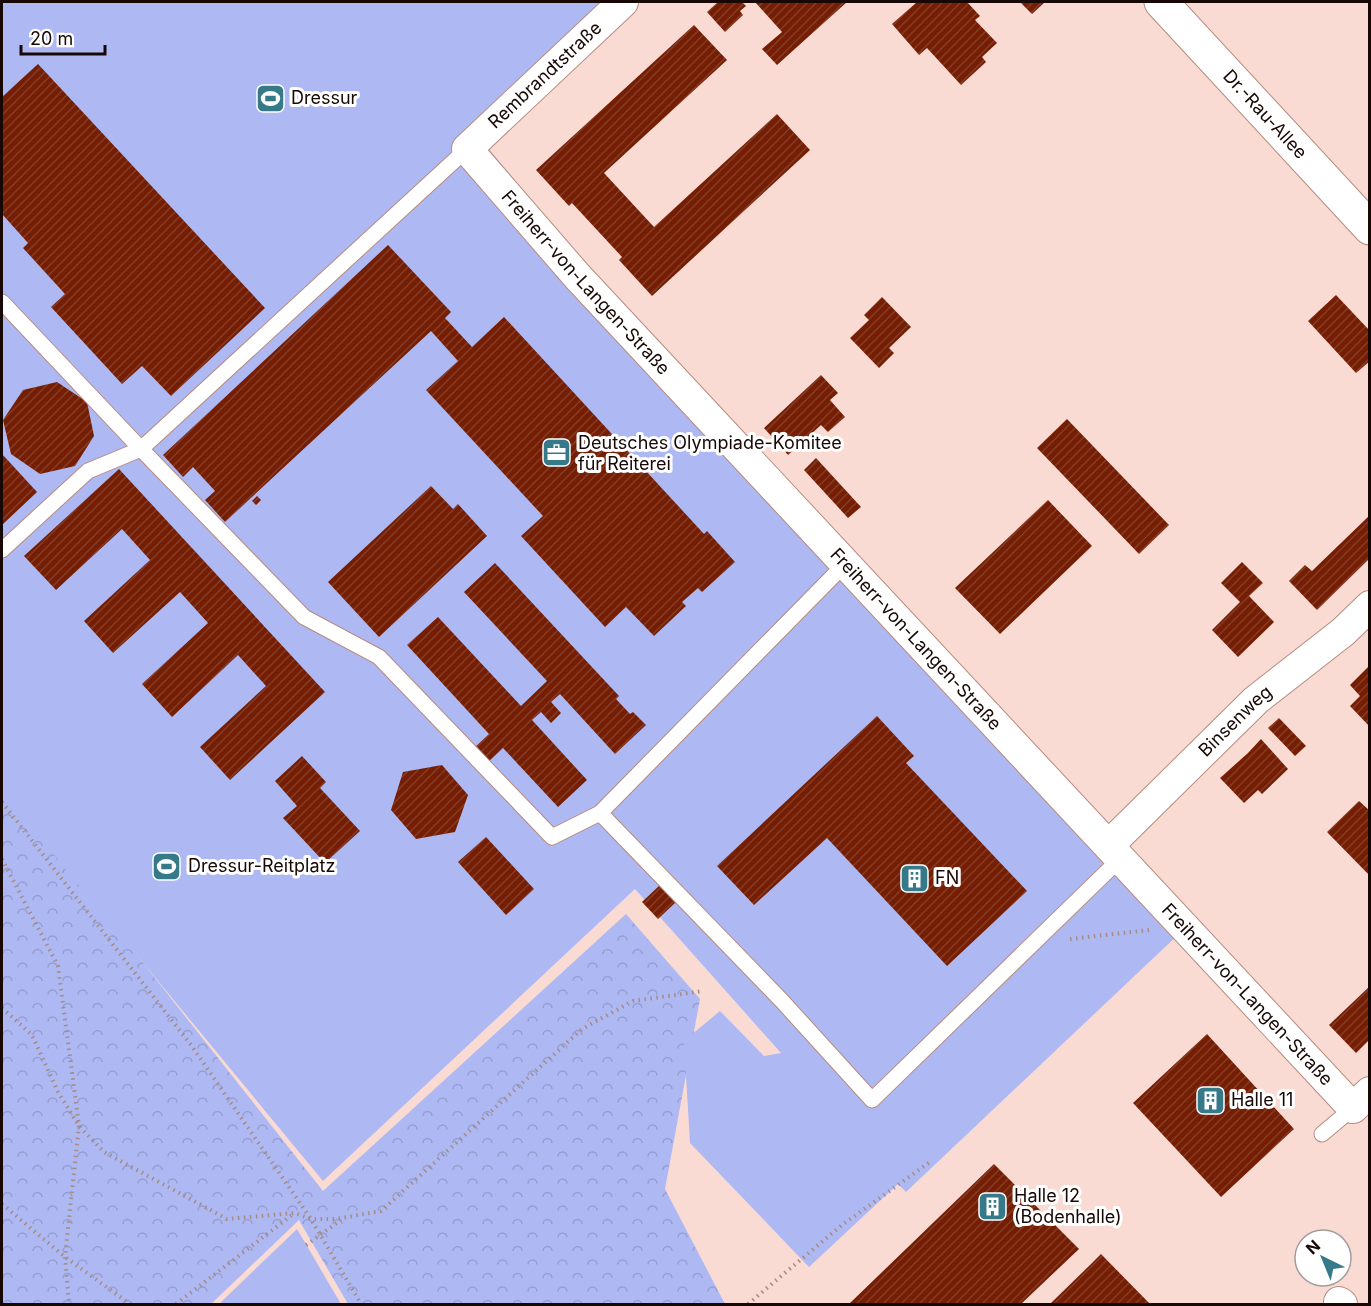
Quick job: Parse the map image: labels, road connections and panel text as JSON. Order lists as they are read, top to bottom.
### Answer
{
  "streets": {
    "street": [
      "Rembrandtstraße",
      "Dr.-Rau-Allee",
      "Freiherr-von-Langen-Straße",
      "Binsenweg"
    ]
  },
  "crossings": [
    ["Rembrandtstraße", "Freiherr-von-Langen-Straße"],
    ["Freiherr-von-Langen-Straße", "Binsenweg"]
  ],
  "places": {
    "sports": ["Dressur", "Dressur-Reitplatz"],
    "office": ["Deutsches Olympiade-Komitee für Reiterei"],
    "building": ["FN", "Halle 11", "Halle 12 (Bodenhalle)"]
  },
  "scale_bar": "20 m",
  "north": "top left"
}
